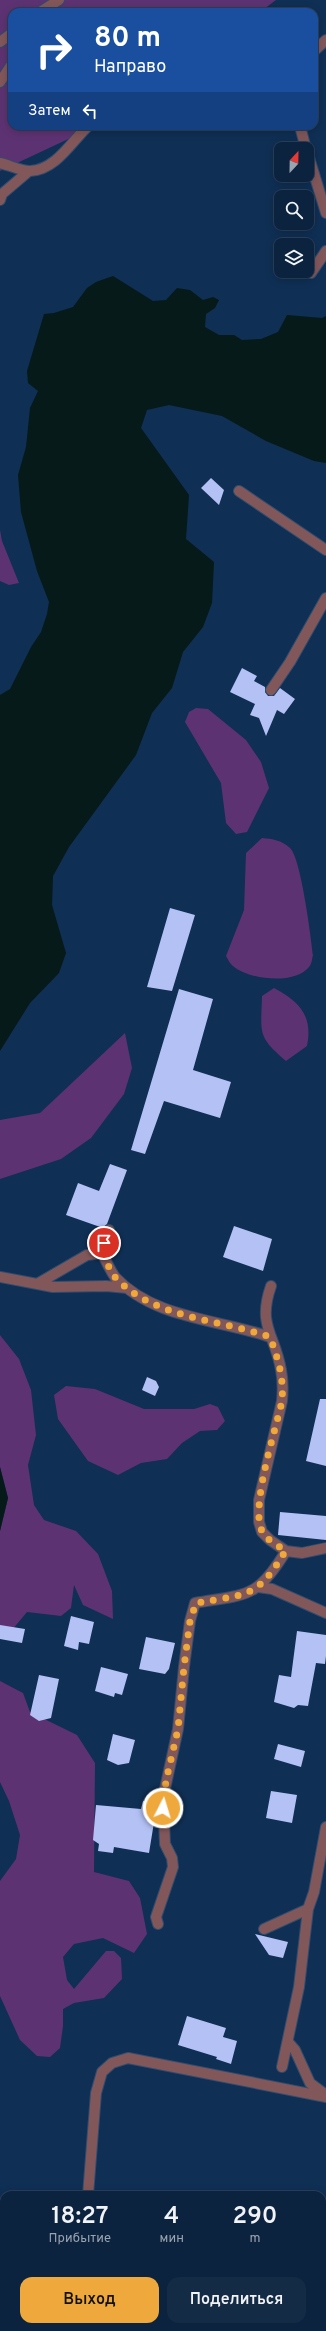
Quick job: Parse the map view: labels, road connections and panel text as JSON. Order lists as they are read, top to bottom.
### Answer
{
  "north": "top",
  "page": {
    "turn": ["80 m", "Направо"],
    "then": "Затем",
    "eta": [
      "18:27",
      "Прибытие",
      "4",
      "мин",
      "290",
      "m"
    ],
    "buttons": ["Выход", "Поделиться"]
  }
}
